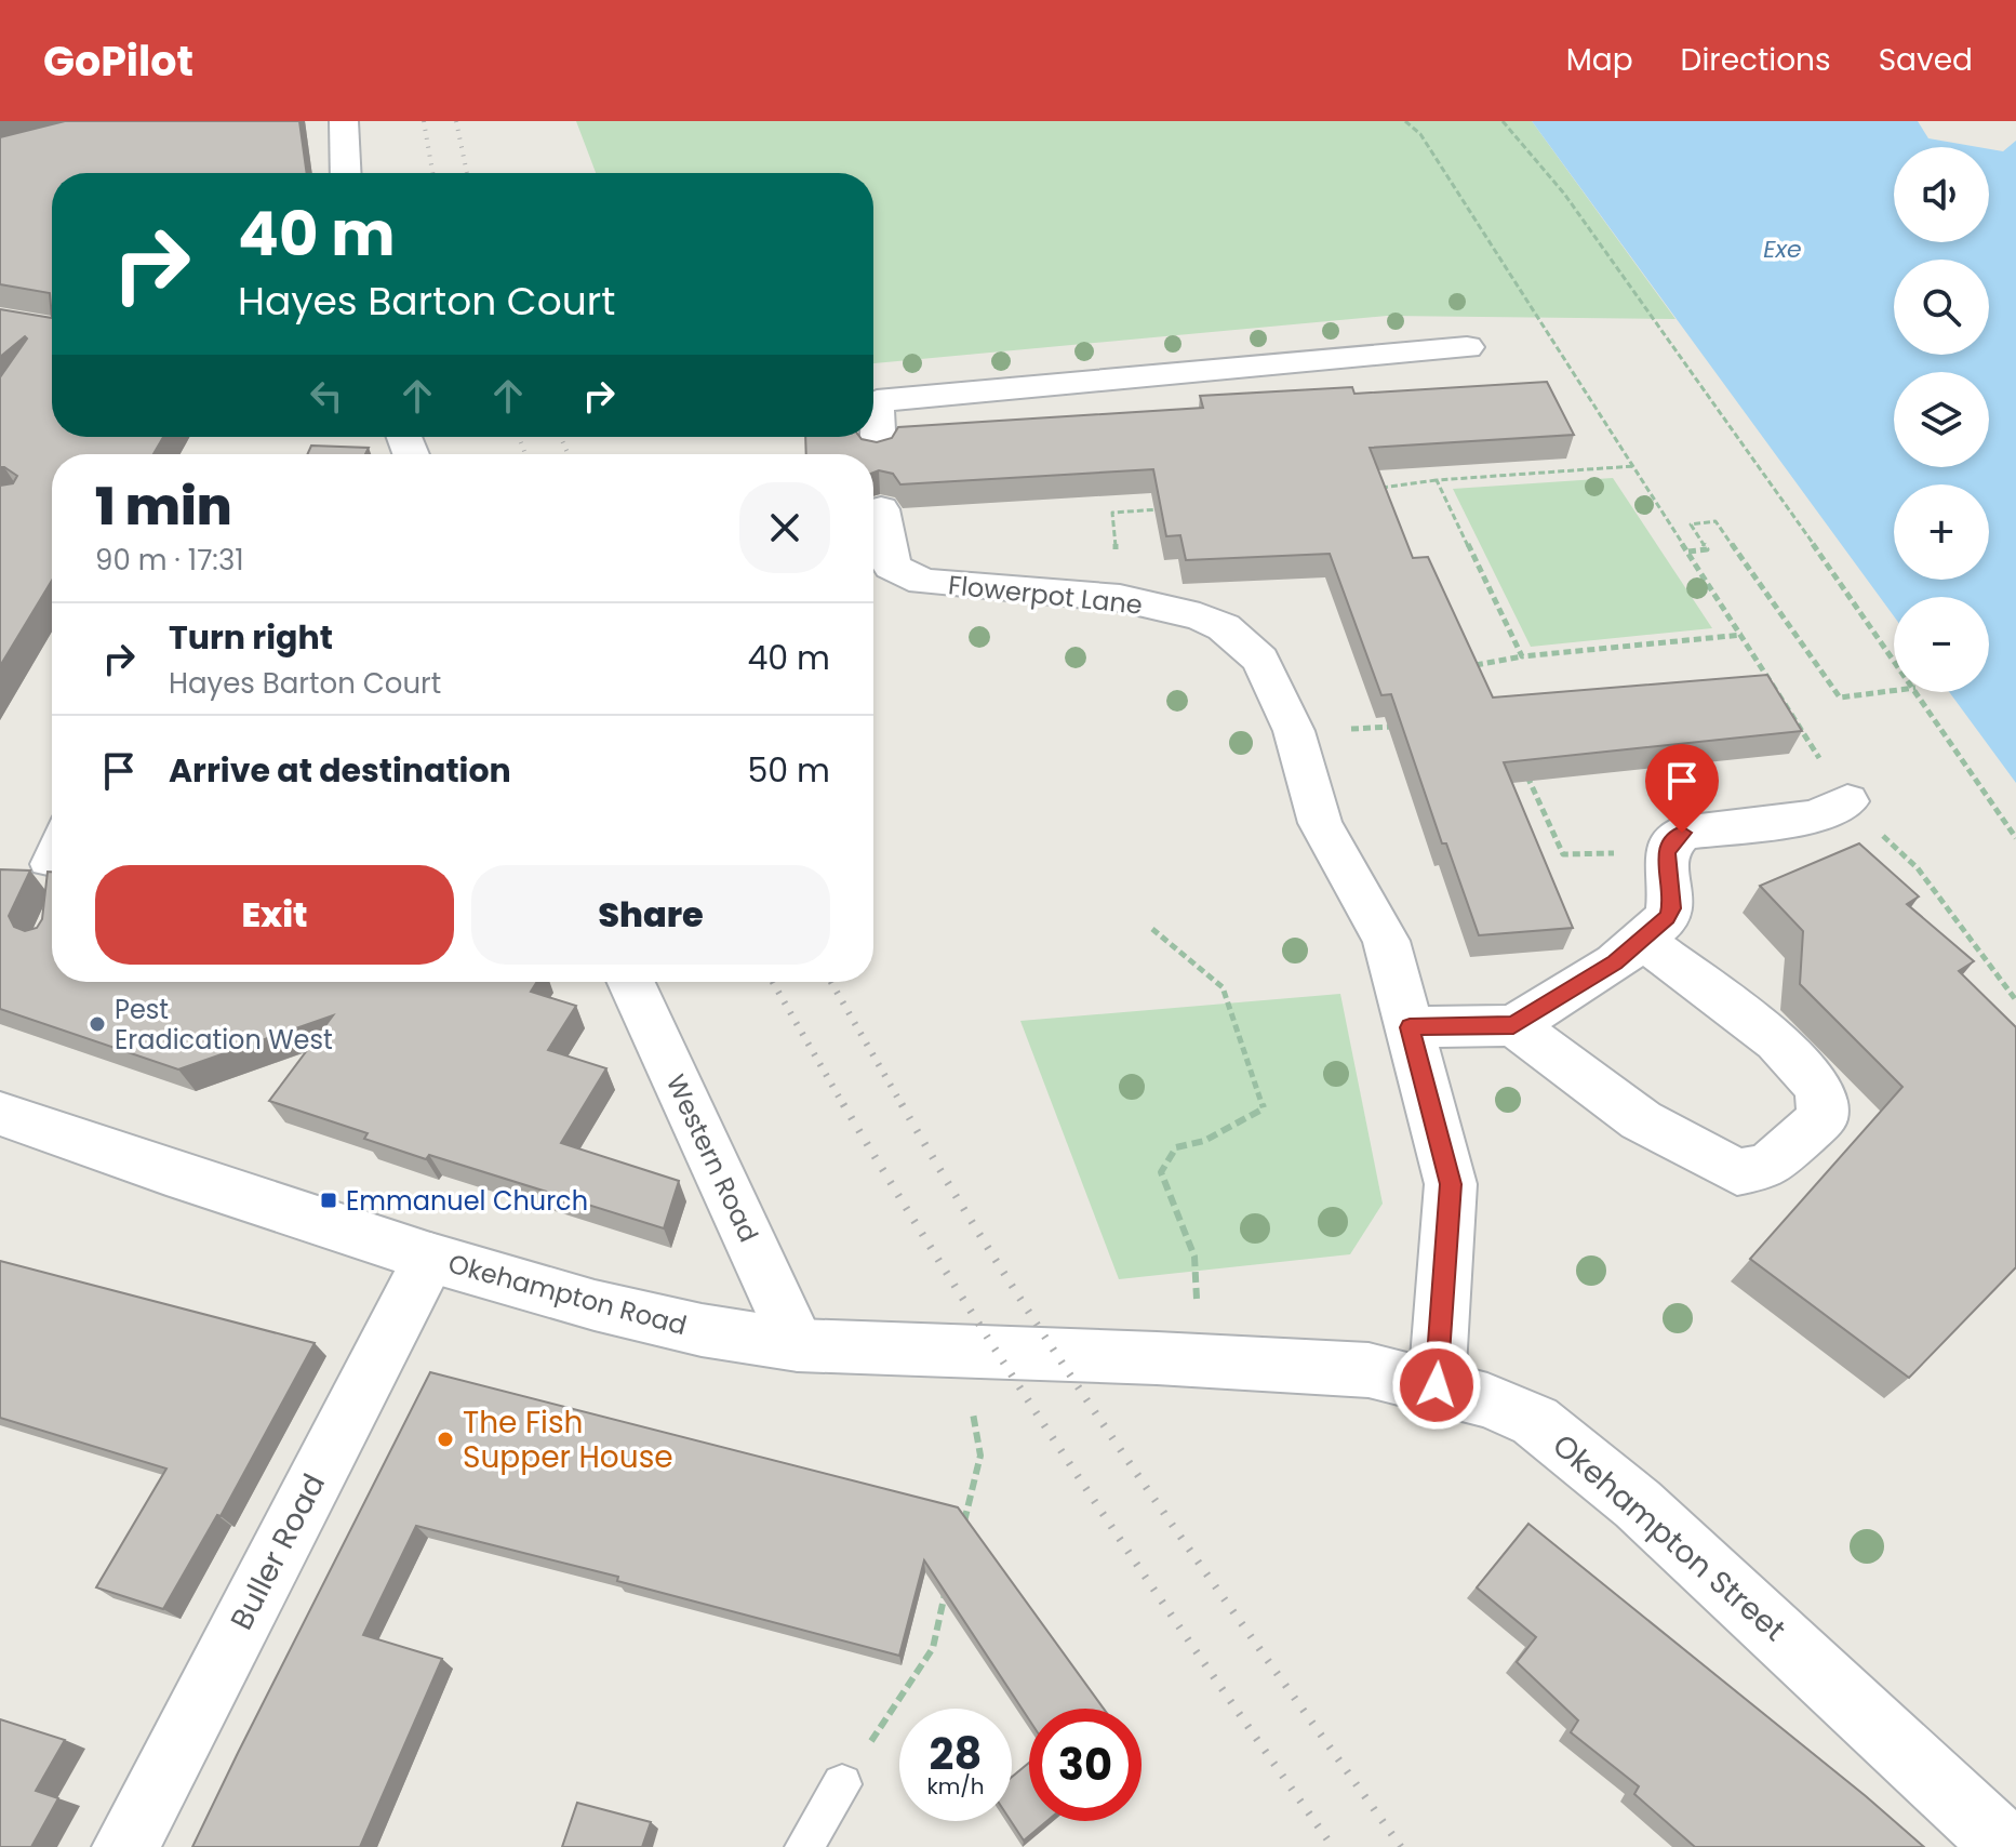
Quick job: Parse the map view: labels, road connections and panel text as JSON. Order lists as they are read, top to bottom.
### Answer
{
  "streets": {
    "street": [
      "Flowerpot Lane",
      "Western Road",
      "Okehampton Road",
      "Okehampton Street",
      "Buller Road"
    ]
  },
  "crossings": [
    ["Flowerpot Lane", "Okehampton Street"],
    ["Western Road", "Okehampton Road"],
    ["Okehampton Road", "Okehampton Street"],
    ["Okehampton Road", "Buller Road"]
  ],
  "water": ["Exe"],
  "places": {
    "other": ["Pest Eradication West", "The Fish Supper House"],
    "transit": ["Emmanuel Church"]
  },
  "page": {
    "header": "GoPilot",
    "nav": ["Map", "Directions", "Saved"],
    "map_buttons": ["+", "−"],
    "turn": ["40 m", "Hayes Barton Court"],
    "heading": ["1 min", "90 m · 17:31"],
    "list": [
      {
        "name": "Turn right",
        "note": "Hayes Barton Court",
        "value": "40 m"
      },
      {
        "name": "Arrive at destination",
        "value": "50 m"
      }
    ],
    "buttons": ["Exit", "Share"],
    "speed": "28 km/h",
    "limit": "30"
  }
}
